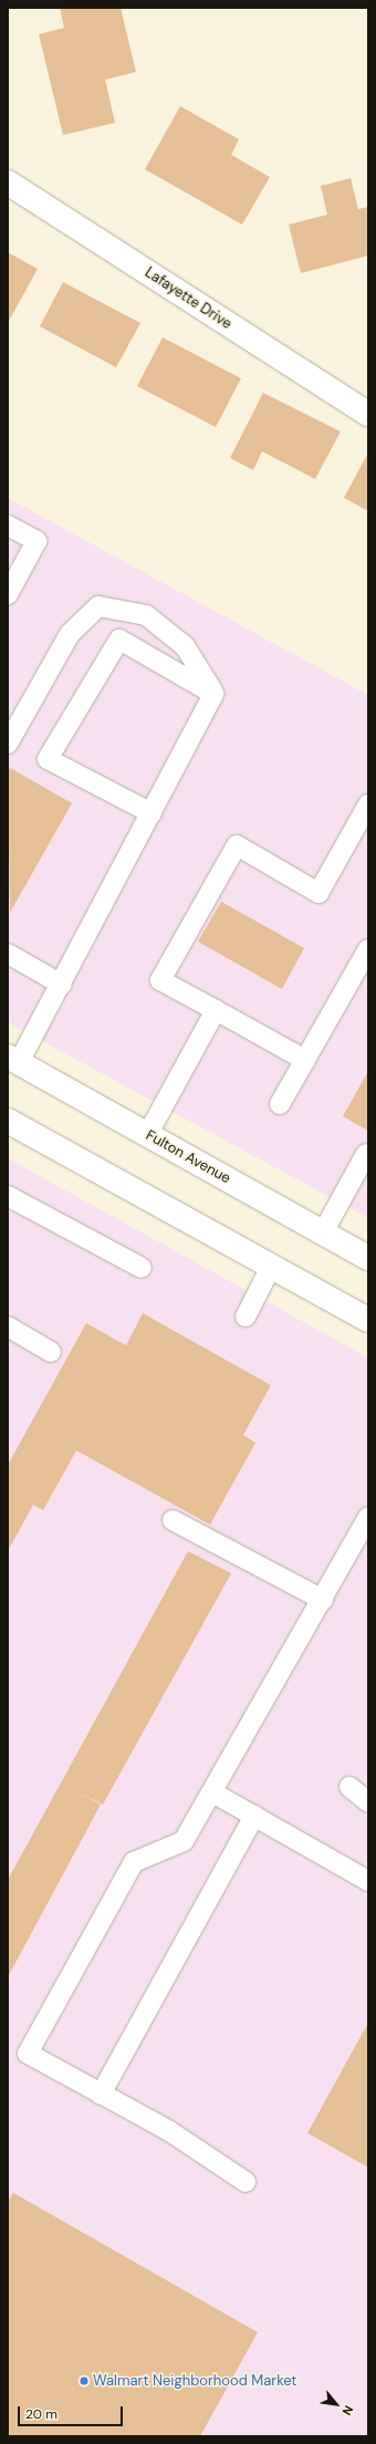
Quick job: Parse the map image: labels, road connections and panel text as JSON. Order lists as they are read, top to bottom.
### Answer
{
  "streets": {
    "main road": ["Lafayette Drive", "Fulton Avenue"]
  },
  "places": ["Walmart Neighborhood Market"],
  "scale_bar": "20 m",
  "north": "bottom right"
}
